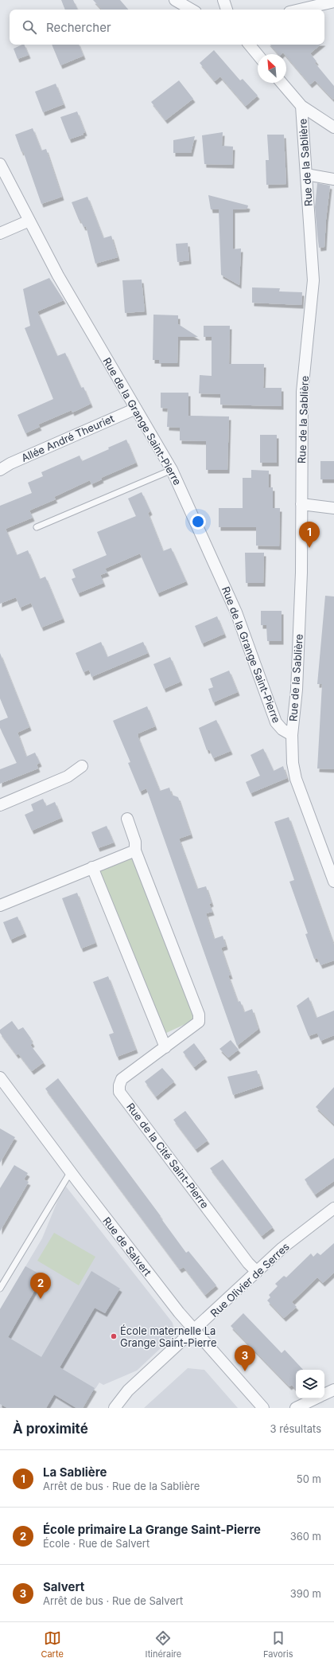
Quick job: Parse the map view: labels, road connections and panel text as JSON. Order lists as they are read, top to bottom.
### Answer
{
  "streets": {
    "street": [
      "Rue de la Sablière",
      "Rue de la Grange Saint-Pierre",
      "Allée André Theuriet",
      "Rue de la Cité Saint-Pierre",
      "Rue de Salvert",
      "Rue Olivier de Serres"
    ]
  },
  "crossings": [
    ["Rue de la Sablière", "Rue de la Grange Saint-Pierre"],
    ["Rue de la Grange Saint-Pierre", "Allée André Theuriet"],
    ["Rue de la Cité Saint-Pierre", "Rue Olivier de Serres"],
    ["Rue de Salvert", "Rue Olivier de Serres"]
  ],
  "places": ["École maternelle La Grange Saint-Pierre"],
  "north": "top left",
  "page": {
    "search": "Rechercher",
    "pins": ["1", "2", "3"],
    "heading": ["À proximité", "3 résultats"],
    "list": [
      {
        "mark": "1",
        "name": "La Sablière",
        "note": "Arrêt de bus · Rue de la Sablière",
        "value": "50 m"
      },
      {
        "mark": "2",
        "name": "École primaire La Grange Saint-Pierre",
        "note": "École · Rue de Salvert",
        "value": "360 m"
      },
      {
        "mark": "3",
        "name": "Salvert",
        "note": "Arrêt de bus · Rue de Salvert",
        "value": "390 m"
      }
    ],
    "nav": ["Carte", "Itinéraire", "Favoris"]
  }
}
